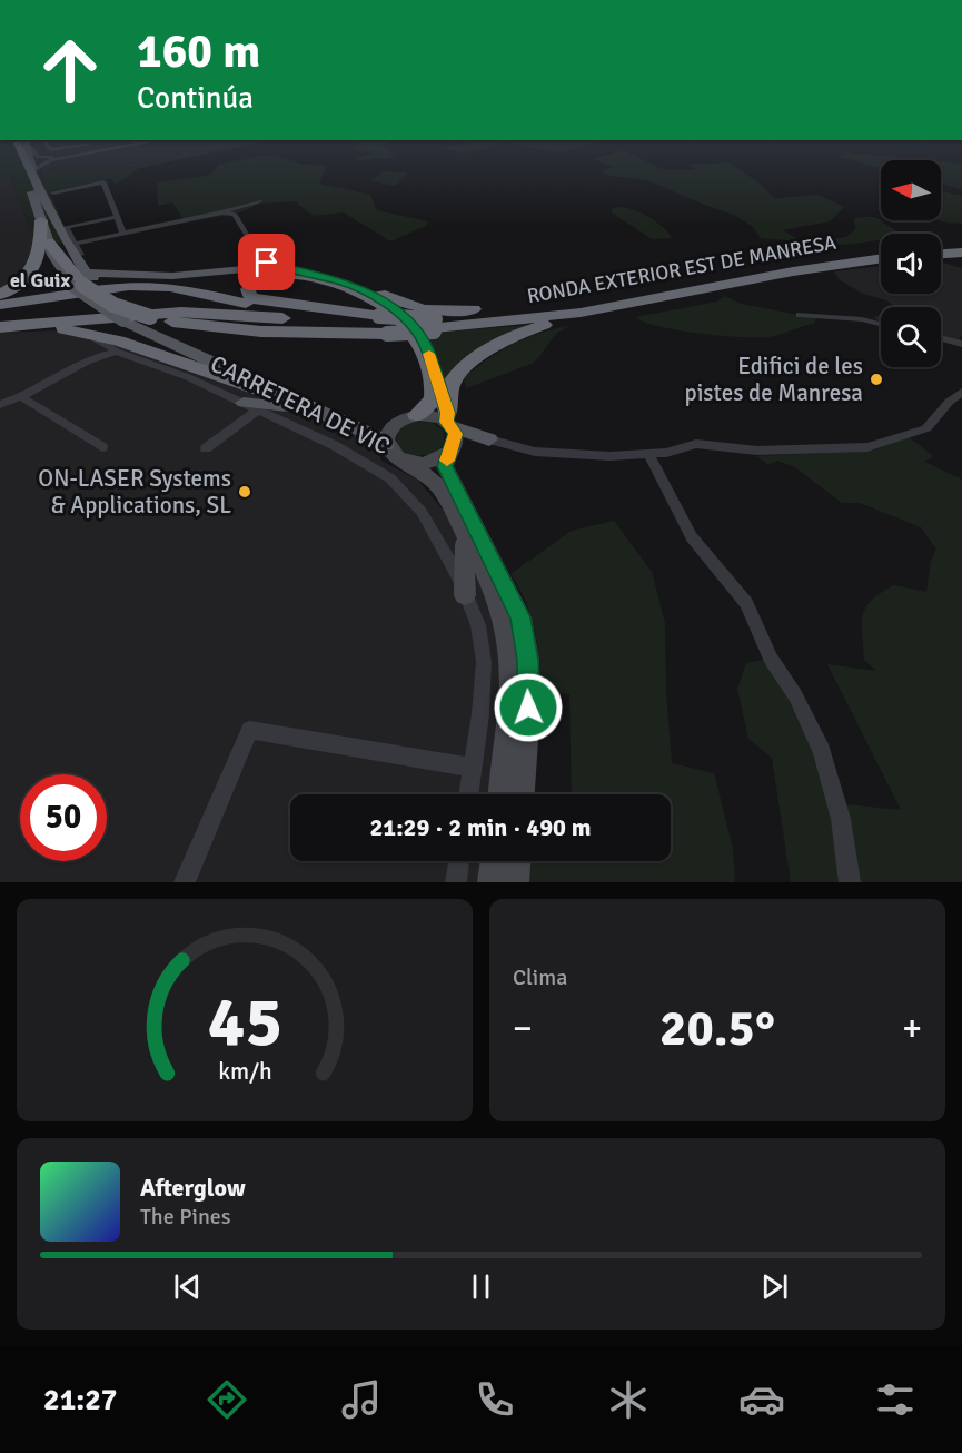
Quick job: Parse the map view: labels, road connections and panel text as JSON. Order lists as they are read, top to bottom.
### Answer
{
  "streets": {
    "highway": ["RONDA EXTERIOR EST DE MANRESA"],
    "street": ["CARRETERA DE VIC"]
  },
  "districts": ["el Guix"],
  "places": ["Edifici de les pistes de Manresa", "ON-LASER Systems & Applications, SL"],
  "north": "left",
  "page": {
    "turn": ["160 m", "Continúa"],
    "limit": "50",
    "trip": "21:29 · 2 min · 490 m",
    "tile": "Clima",
    "heat": ["−", "20.5°", "+"],
    "song": ["Afterglow", "The Pines"],
    "tabs": "21:27",
    "gauge": ["45", "km/h"]
  }
}
